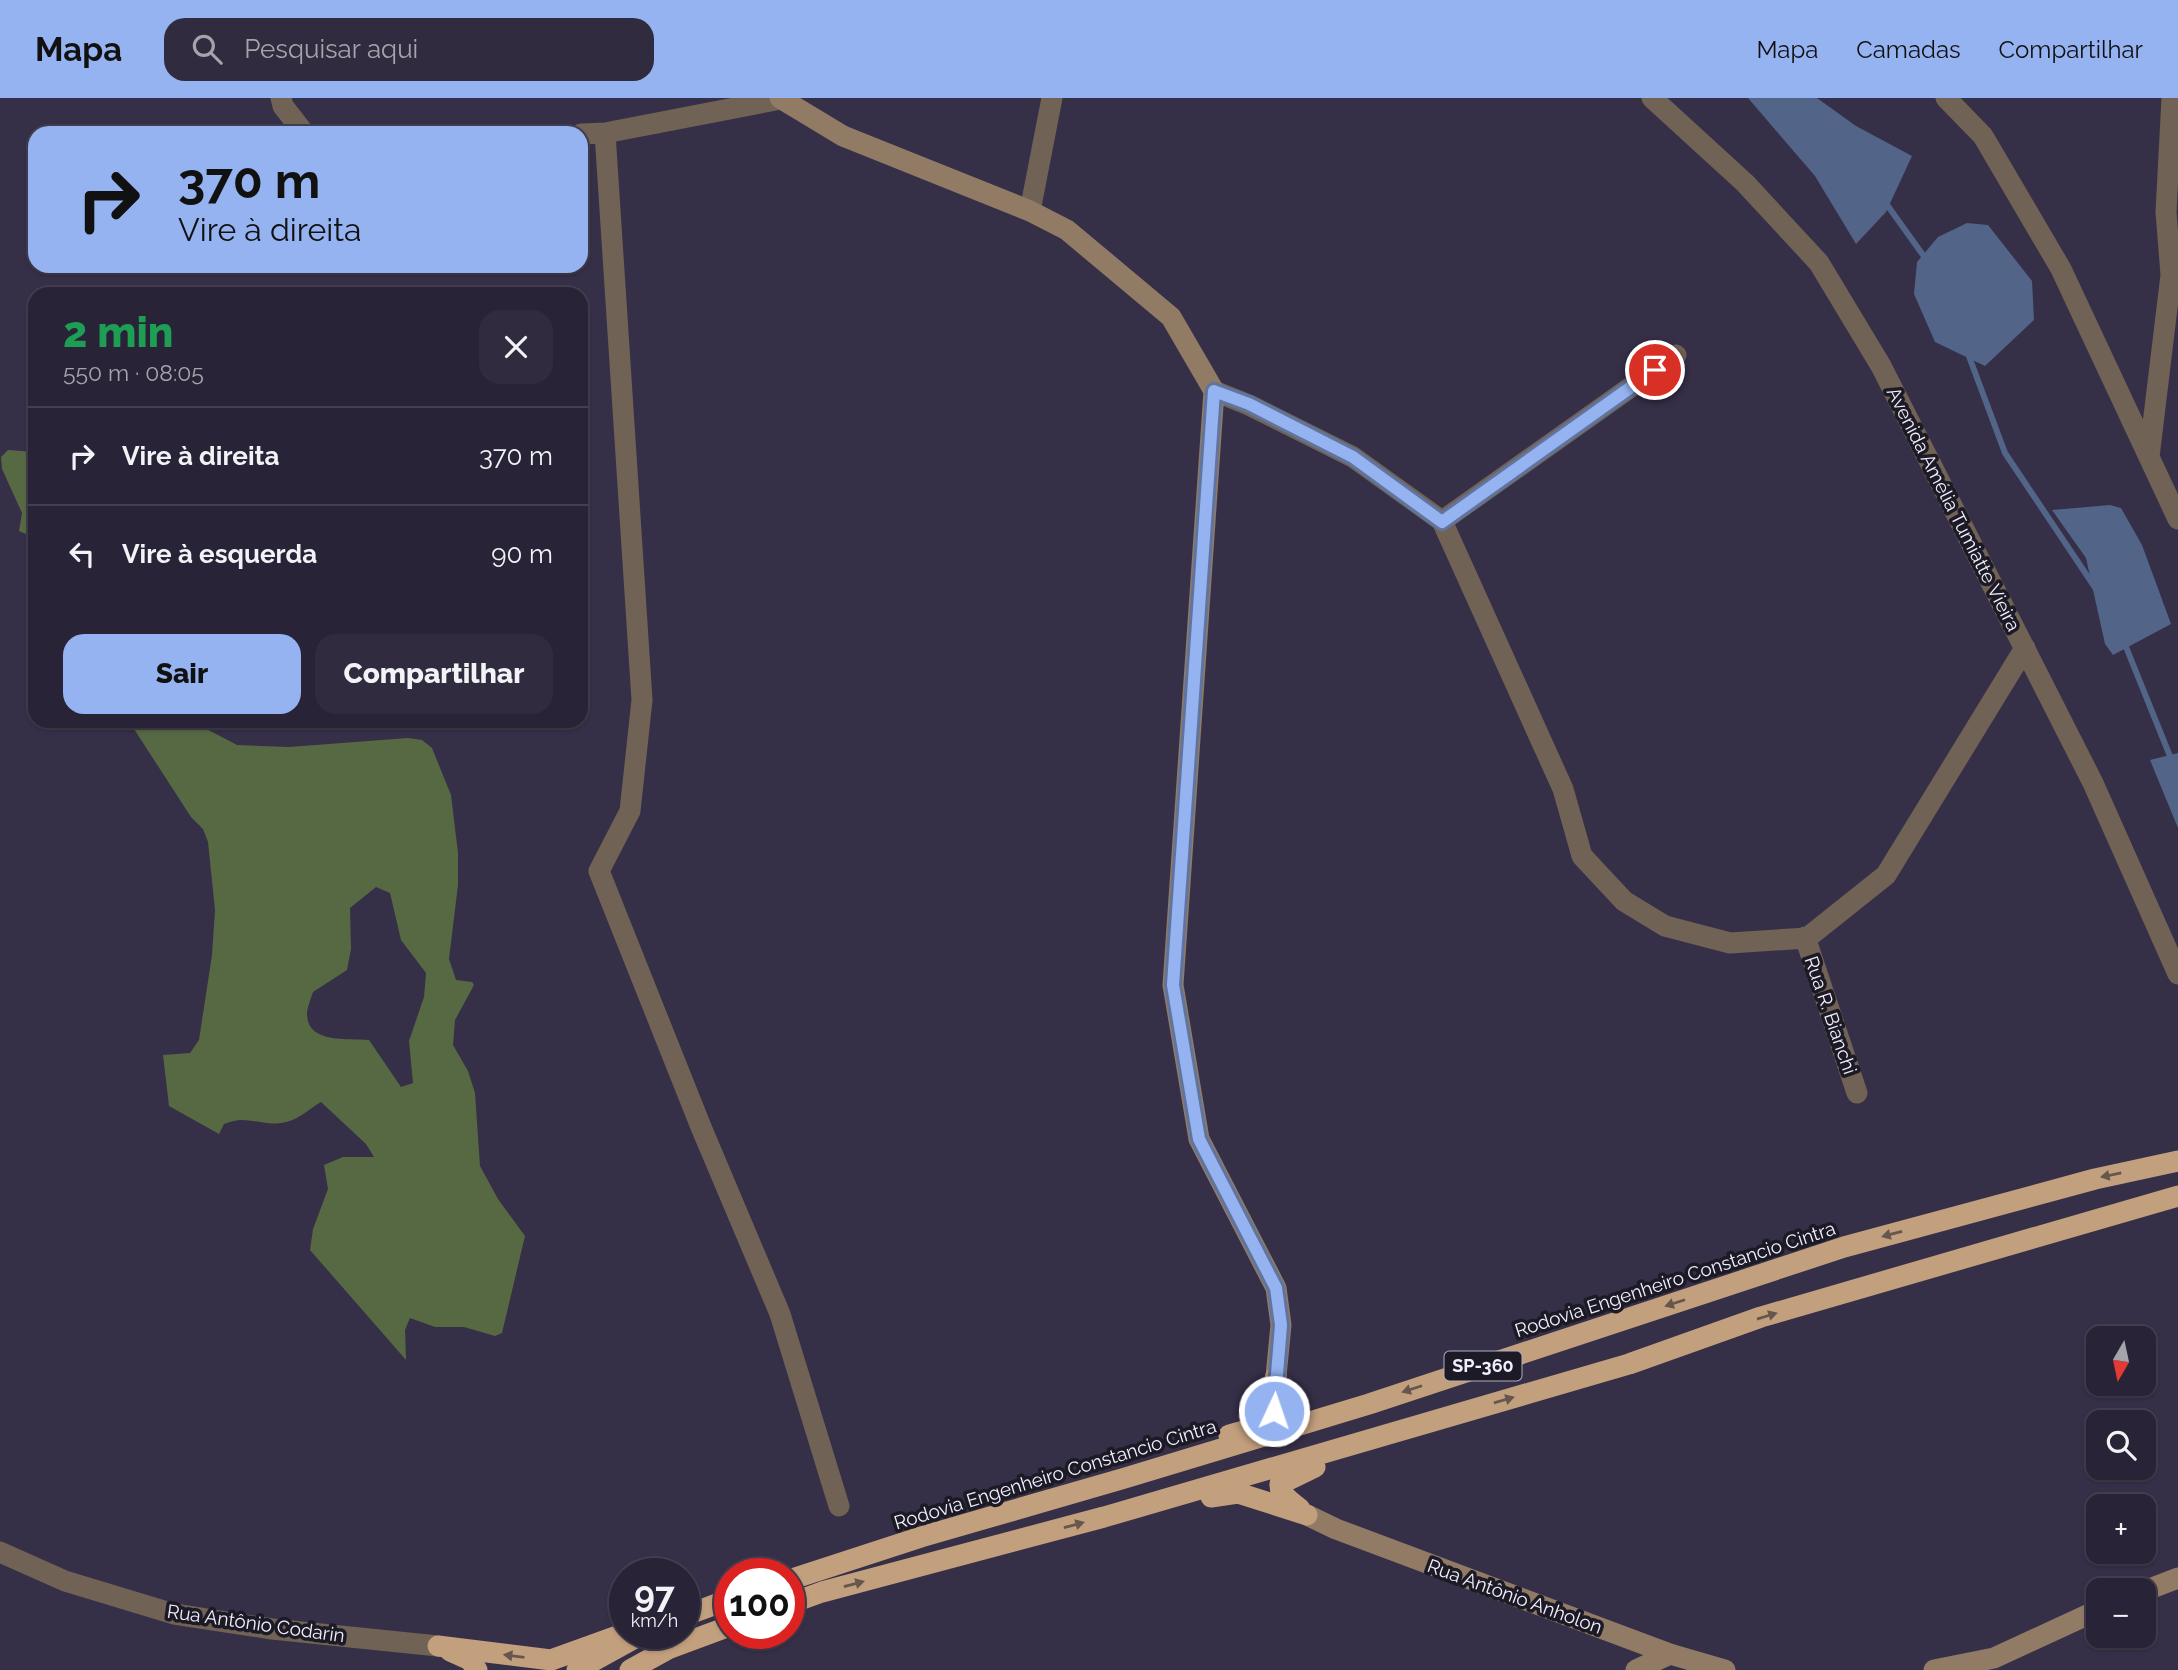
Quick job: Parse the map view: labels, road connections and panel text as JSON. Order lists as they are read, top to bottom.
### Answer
{
  "streets": {
    "highway": ["Rodovia Engenheiro Constancio Cintra", "SP-360"],
    "street": [
      "Avenida Amélia Tumiatte Vieira",
      "Rua R. Bianchi",
      "Rua Antônio Anholon",
      "Rua Antônio Codarin"
    ]
  },
  "north": "bottom",
  "page": {
    "header": "Mapa",
    "search": "Pesquisar aqui",
    "nav": ["Mapa", "Camadas", "Compartilhar"],
    "turn": ["370 m", "Vire à direita"],
    "heading": ["2 min", "550 m · 08:05"],
    "list": [
      {
        "name": "Vire à direita",
        "value": "370 m"
      },
      {
        "name": "Vire à esquerda",
        "value": "90 m"
      }
    ],
    "buttons": ["Sair", "Compartilhar"],
    "map_buttons": ["+", "−"],
    "speed": "97 km/h",
    "limit": "100"
  }
}
